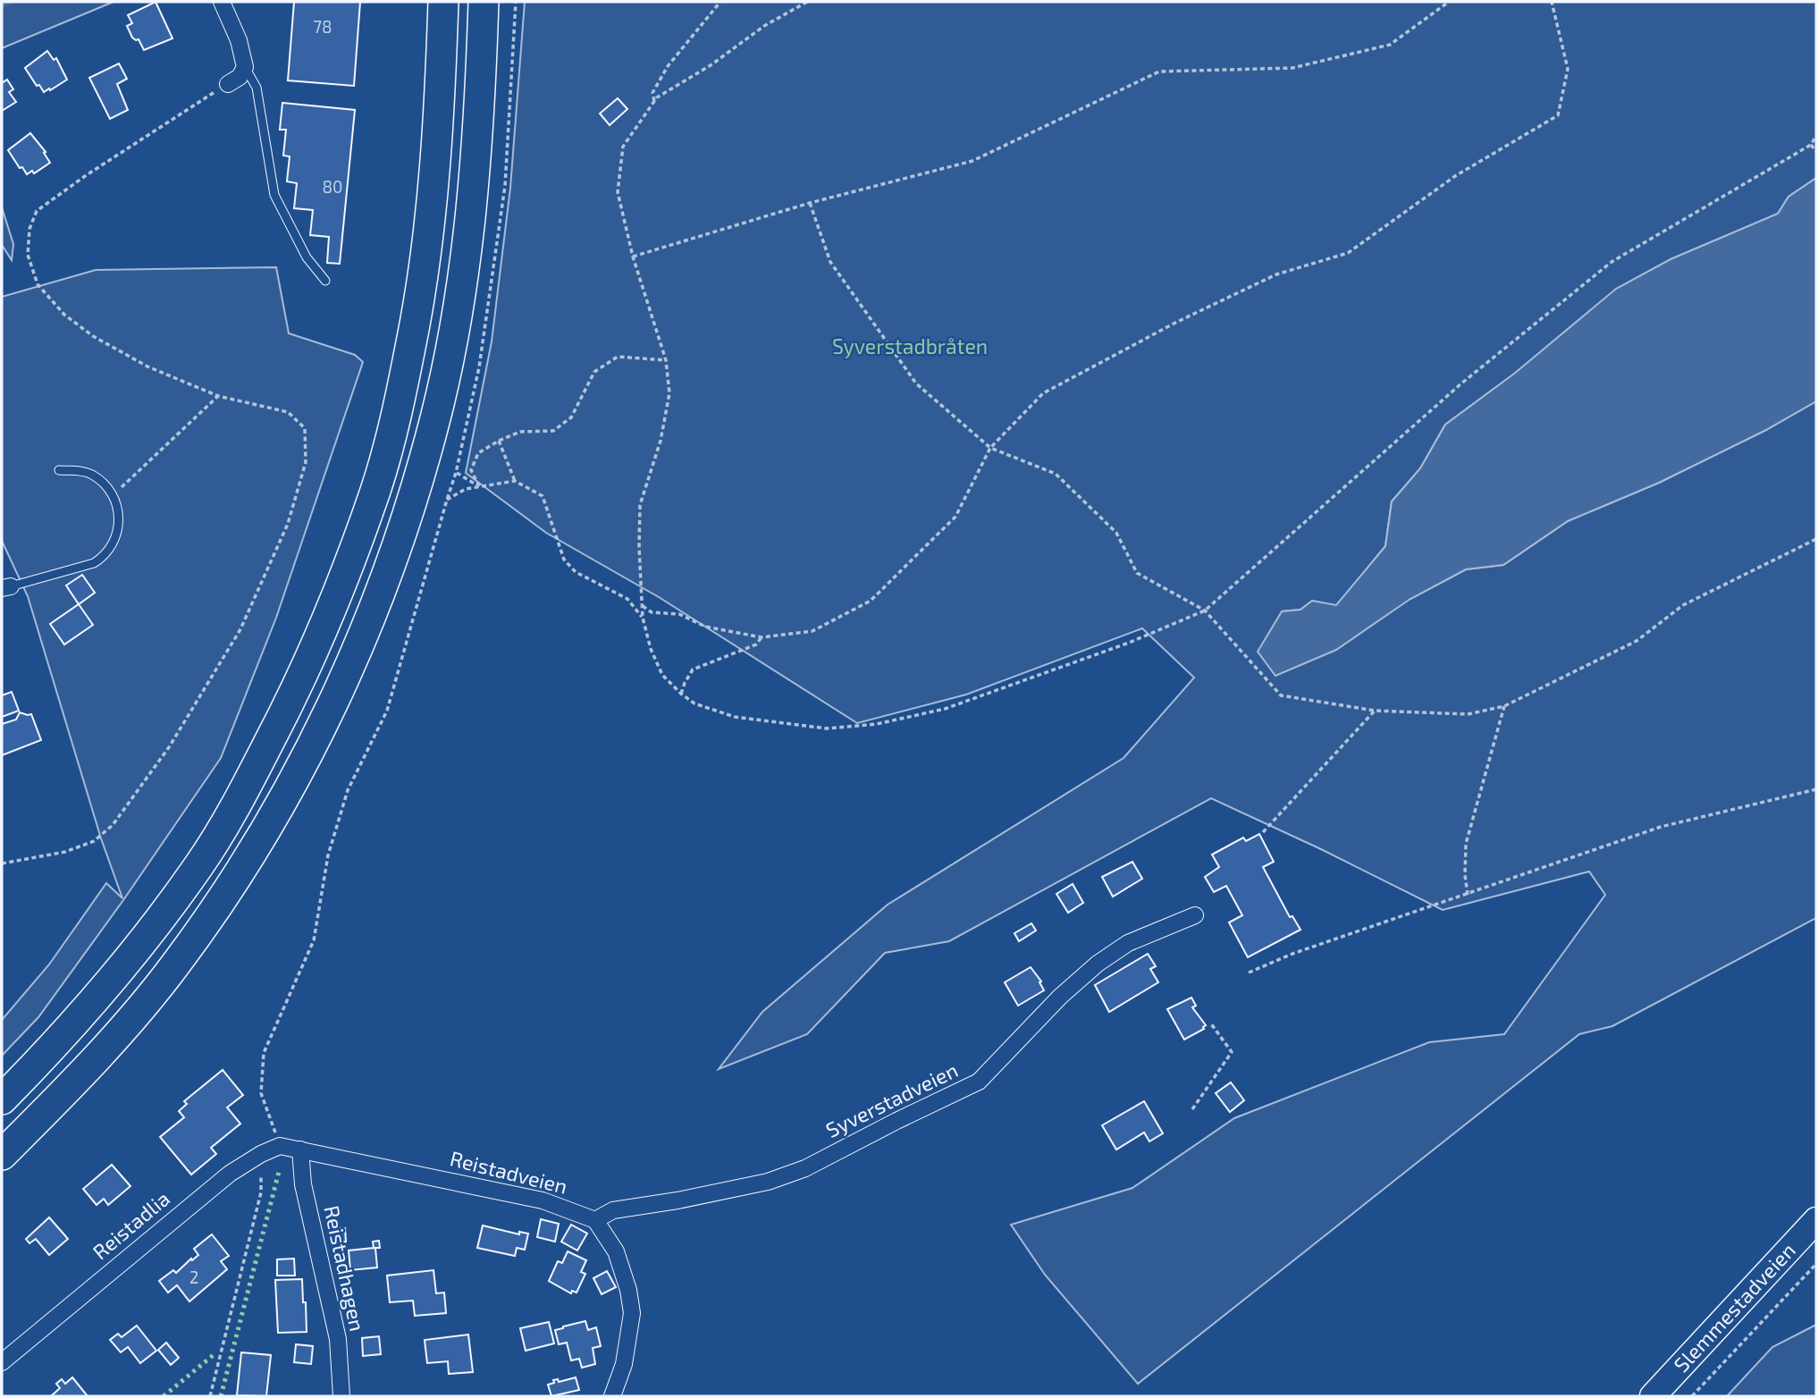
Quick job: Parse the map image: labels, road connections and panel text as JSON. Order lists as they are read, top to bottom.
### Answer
{
  "streets": {
    "main road": ["Slemmestadveien"],
    "street": [
      "Syverstadveien",
      "Reistadveien",
      "Reistadlia",
      "Reistadhagen"
    ]
  },
  "crossings": [
    ["Syverstadveien", "Reistadveien"],
    ["Reistadveien", "Reistadhagen"]
  ],
  "parks": ["Syverstadbråten"],
  "house_numbers": ["78", "80", "2"]
}
